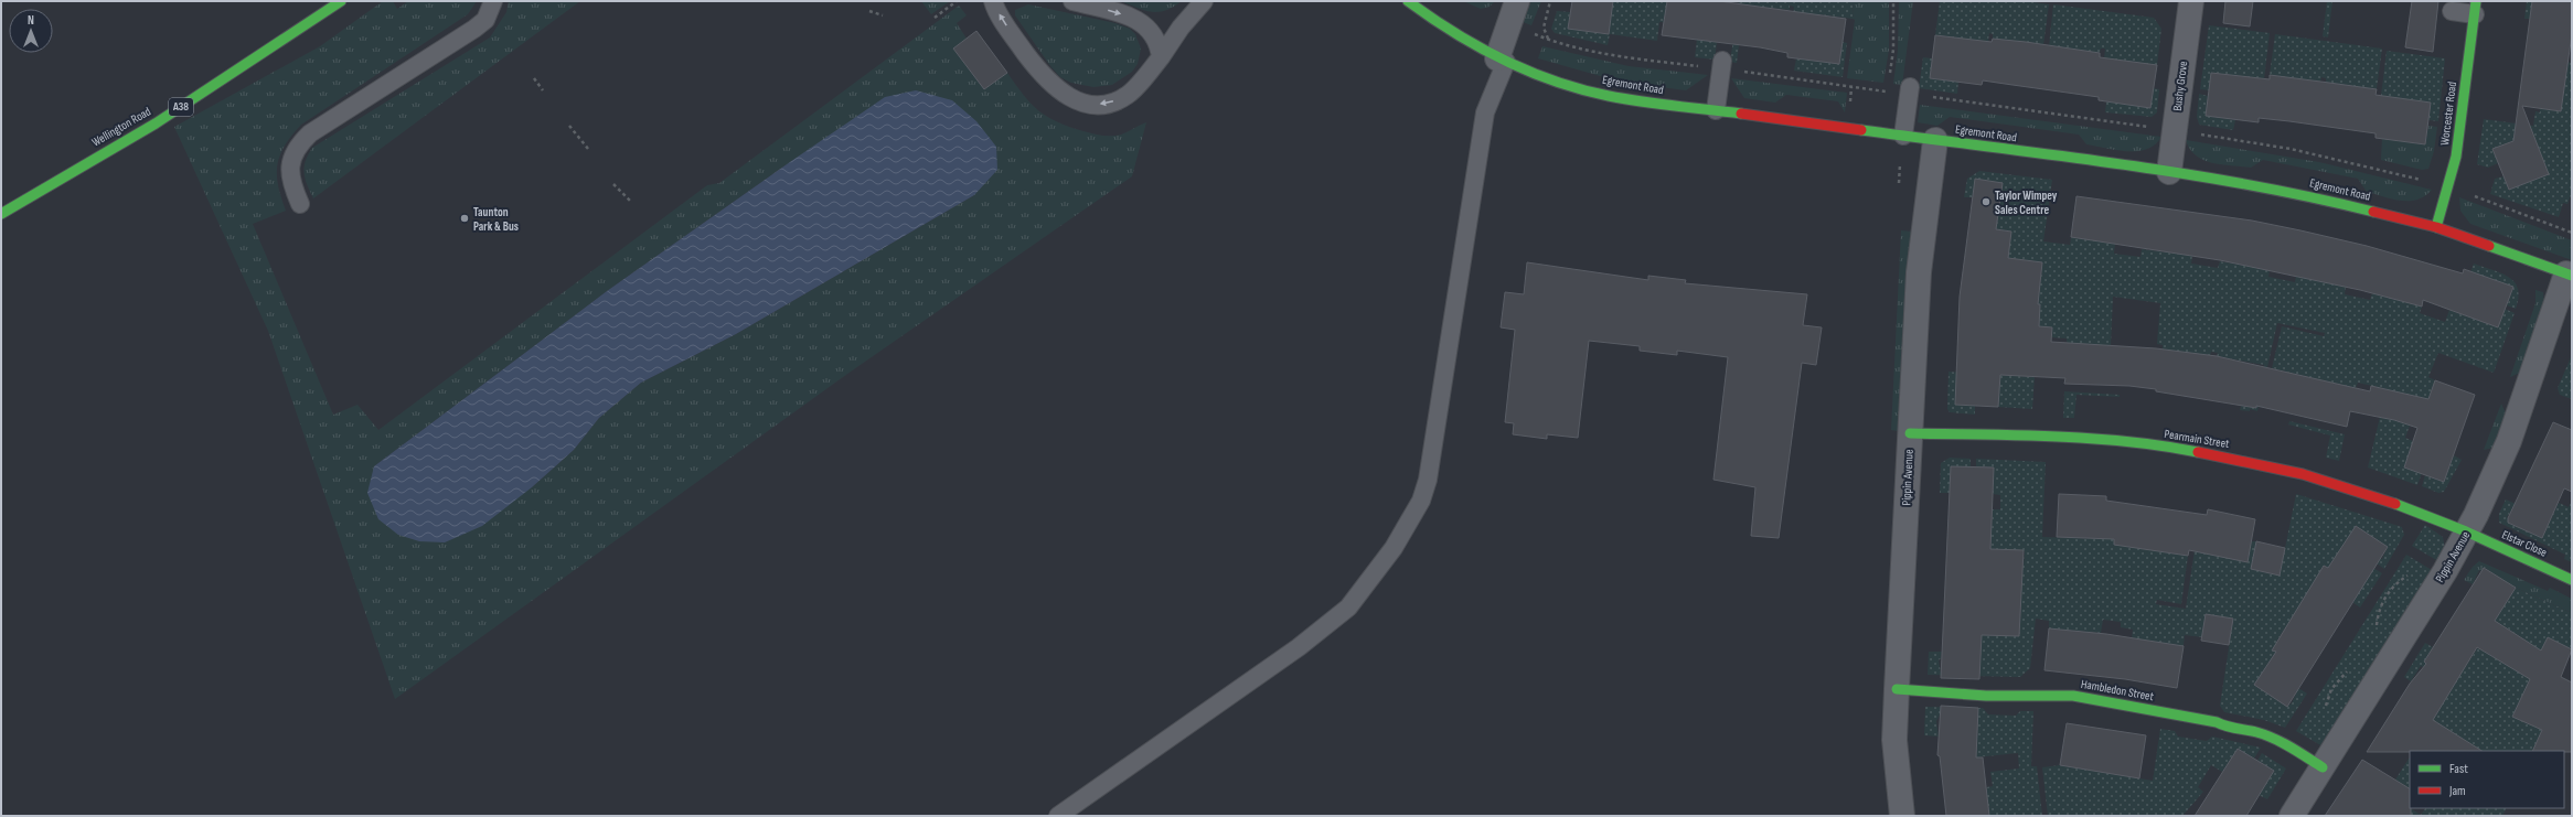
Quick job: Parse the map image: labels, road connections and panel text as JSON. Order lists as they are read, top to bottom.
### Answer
{
  "streets": {
    "street": [
      "Egremont Road",
      "Bushy Grove",
      "A38",
      "Worcester Road",
      "Wellington Road",
      "Pearmain Street",
      "Pippin Avenue",
      "Elstar Close",
      "Hambledon Street"
    ]
  },
  "crossings": [
    ["Egremont Road", "Bushy Grove"],
    ["Egremont Road", "Worcester Road"],
    ["Egremont Road", "Pippin Avenue"],
    ["Pearmain Street", "Pippin Avenue"],
    ["Pearmain Street", "Elstar Close"],
    ["Pippin Avenue", "Elstar Close"],
    ["Pippin Avenue", "Hambledon Street"]
  ],
  "places": ["Taylor Wimpey Sales Centre", "Taunton Park & Bus"],
  "legend": ["Fast", "Jam"],
  "north": "top"
}
